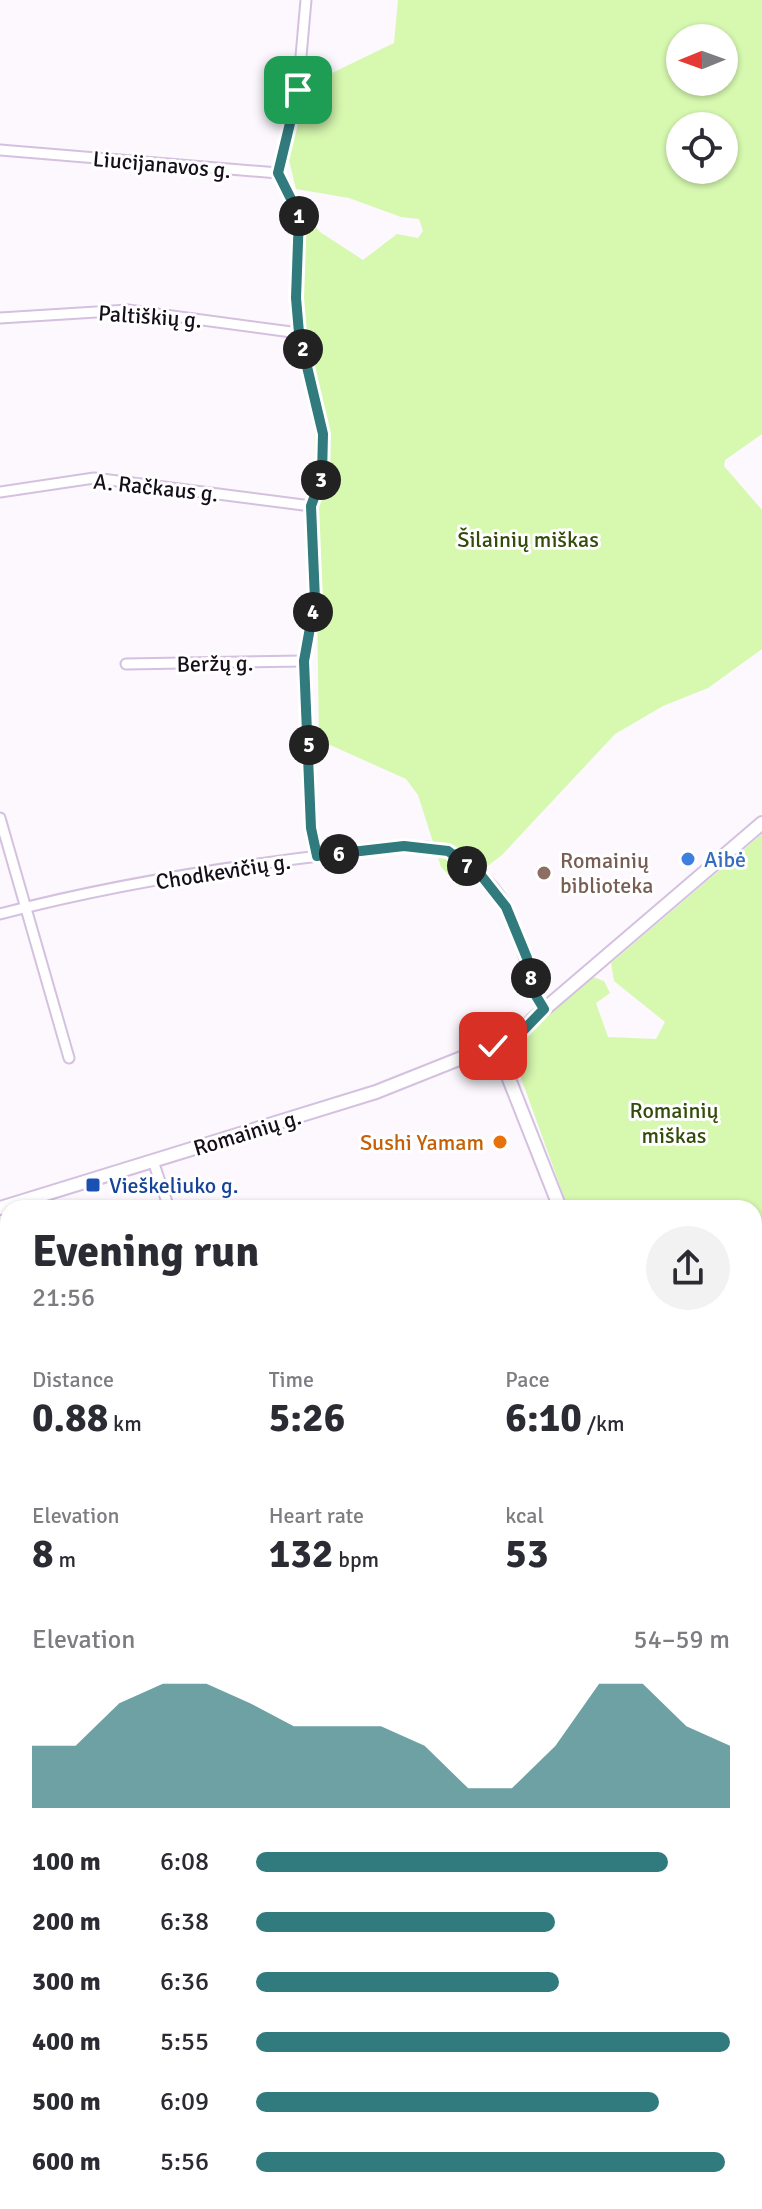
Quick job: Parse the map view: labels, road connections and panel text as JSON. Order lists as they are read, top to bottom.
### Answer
{
  "streets": {
    "main road": ["Romainių g."],
    "street": [
      "Liucijanavos g.",
      "Paltiškių g.",
      "A. Račkaus g.",
      "Beržų g.",
      "Chodkevičių g."
    ]
  },
  "parks": ["Šilainių miškas", "Romainių miškas"],
  "places": {
    "other": ["Aibė", "Romainių biblioteka", "Sushi Yamam"],
    "transit": ["Vieškeliuko g."]
  },
  "north": "left",
  "page": {
    "pins": [
      "1",
      "2",
      "3",
      "4",
      "5",
      "6",
      "7",
      "8"
    ],
    "heading": ["Evening run", "21:56"],
    "stats": [
      ["Distance", "0.88 km"],
      ["Time", "5:26"],
      ["Pace", "6:10 /km"],
      ["Elevation", "8 m"],
      ["Heart rate", "132 bpm"],
      ["kcal", "53"]
    ],
    "chart": ["Elevation", "54–59 m"],
    "list": [
      {
        "name": "100 m",
        "note": "6:08"
      },
      {
        "name": "200 m",
        "note": "6:38"
      },
      {
        "name": "300 m",
        "note": "6:36"
      },
      {
        "name": "400 m",
        "note": "5:55"
      },
      {
        "name": "500 m",
        "note": "6:09"
      },
      {
        "name": "600 m",
        "note": "5:56"
      }
    ]
  }
}
